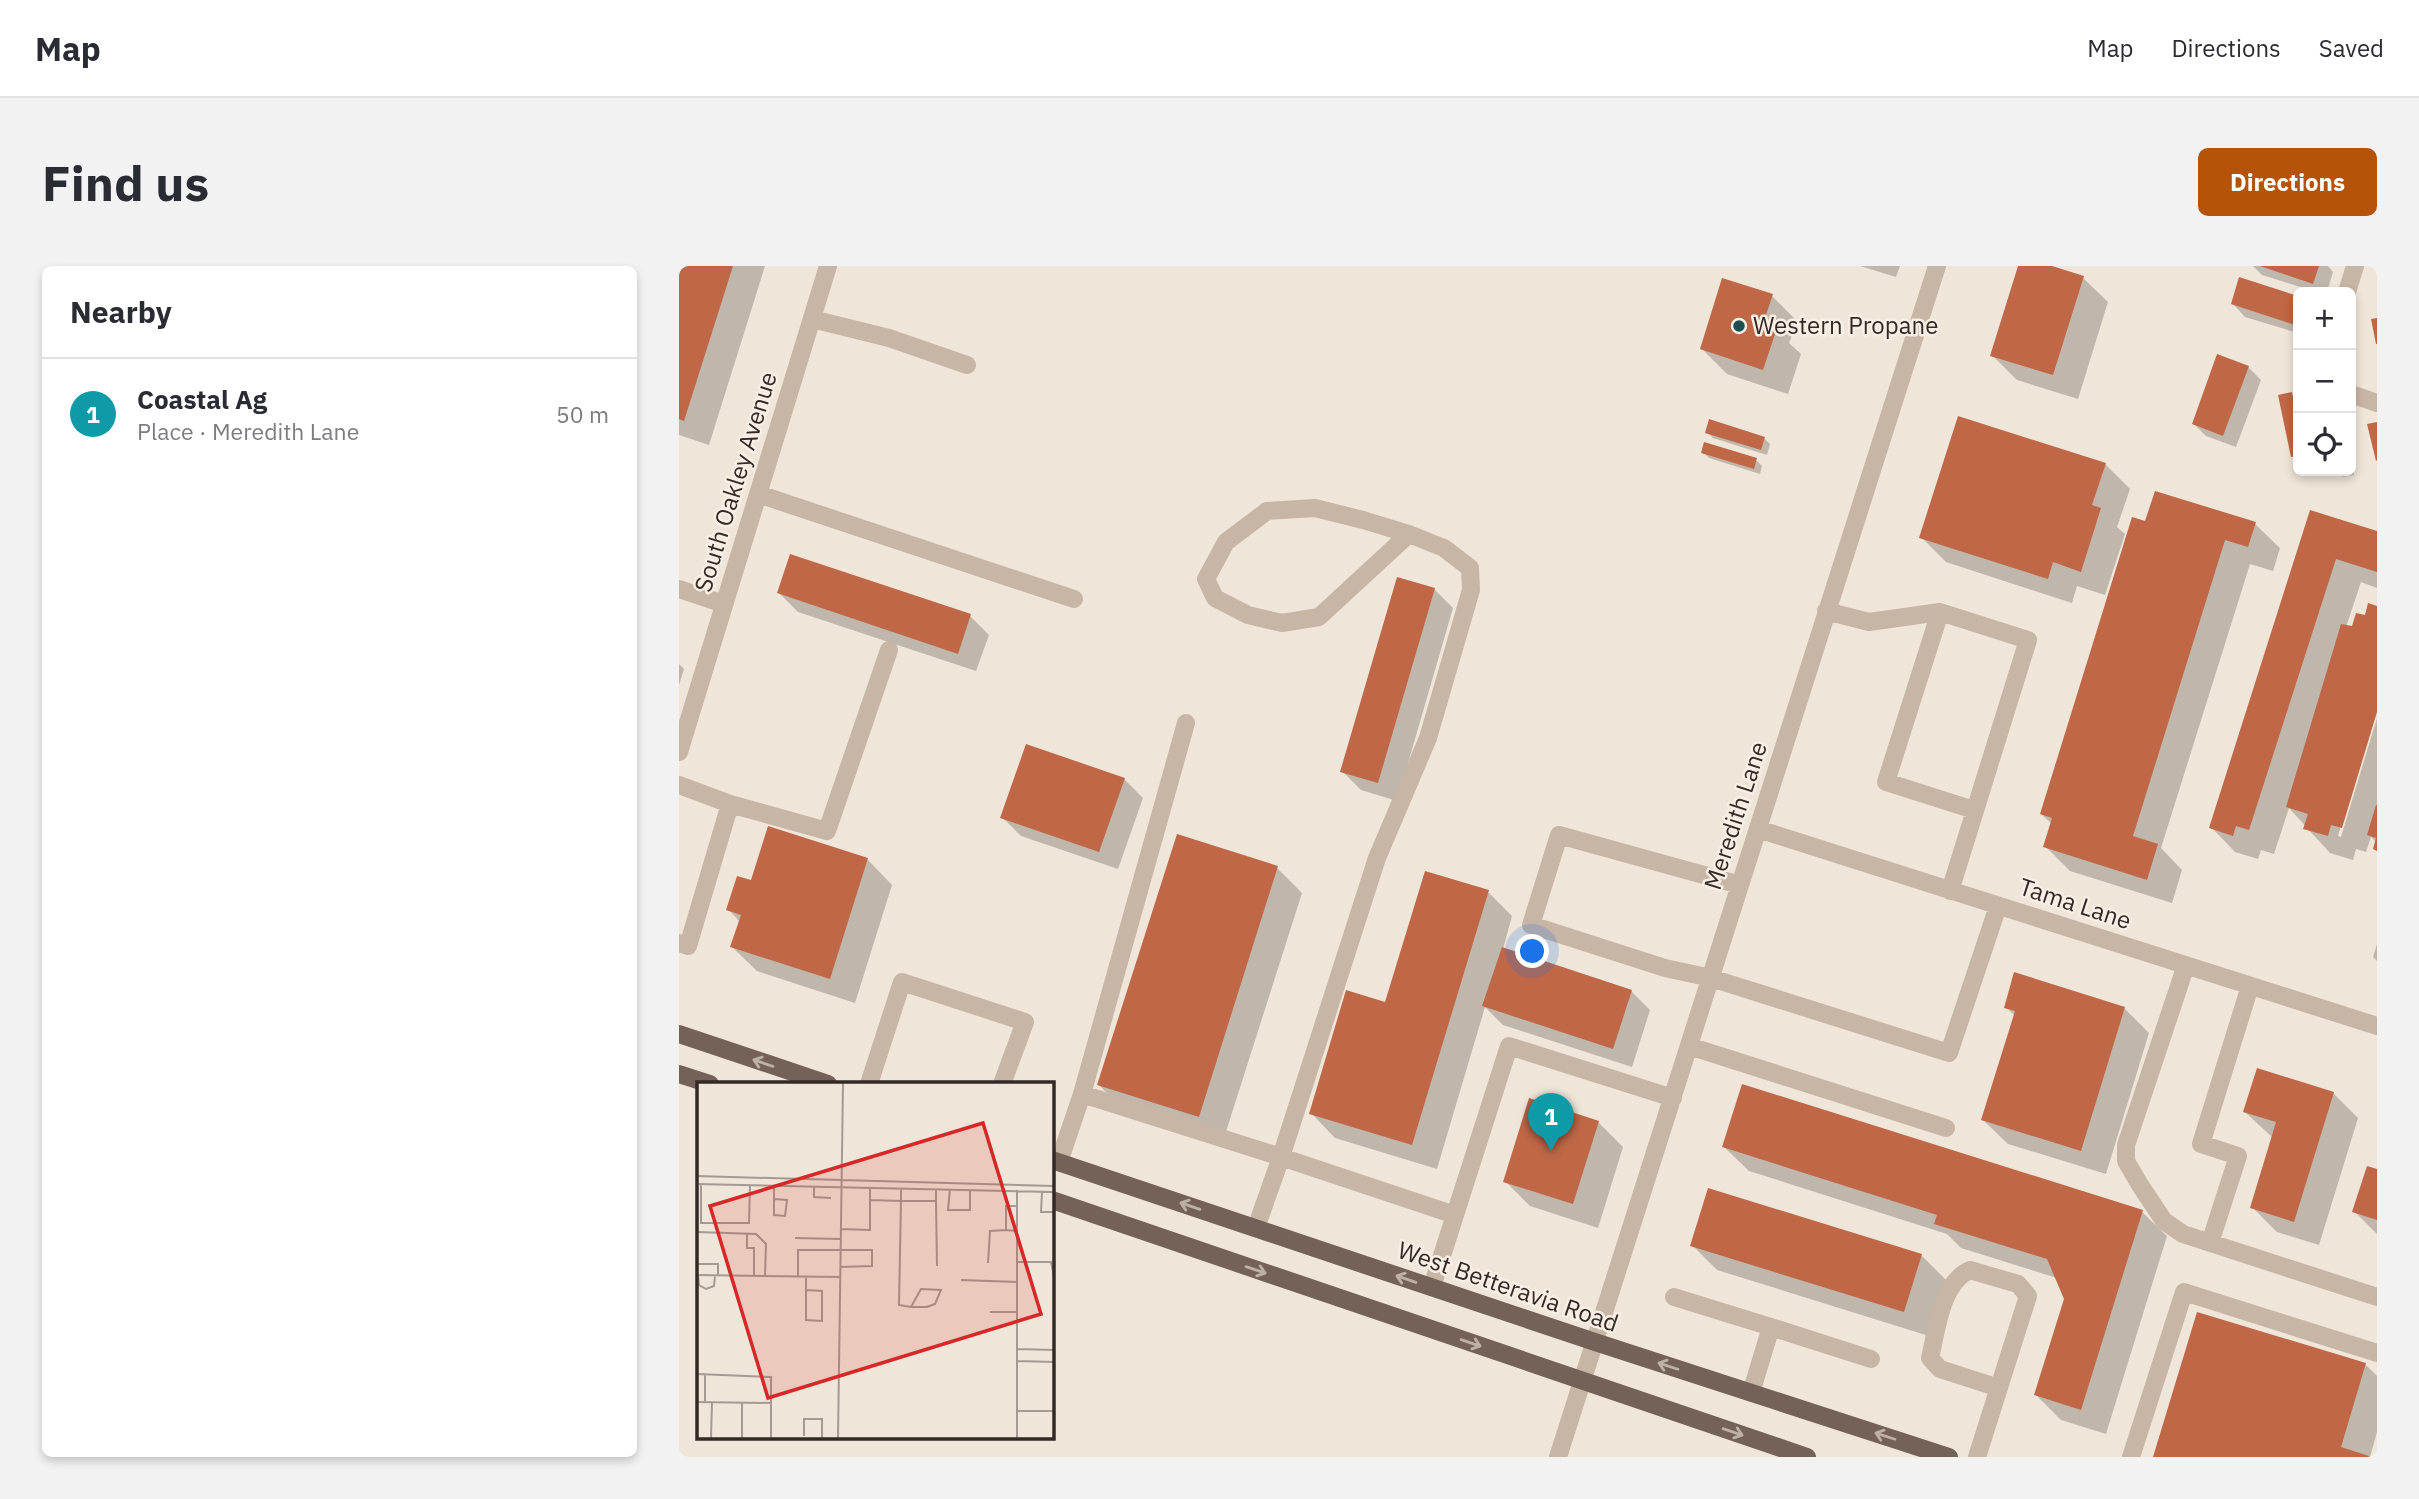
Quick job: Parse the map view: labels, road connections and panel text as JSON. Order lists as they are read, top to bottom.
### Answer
{
  "streets": {
    "main road": ["West Betteravia Road"],
    "street": ["South Oakley Avenue", "Meredith Lane", "Tama Lane"]
  },
  "crossings": [
    ["Meredith Lane", "Tama Lane"],
    ["Meredith Lane", "West Betteravia Road"]
  ],
  "places": ["Western Propane"],
  "page": {
    "header": "Map",
    "nav": ["Map", "Directions", "Saved"],
    "buttons": "Directions",
    "title": "Find us",
    "heading": "Nearby",
    "map_buttons": ["+", "−"],
    "list": [
      {
        "mark": "1",
        "name": "Coastal Ag",
        "note": "Place · Meredith Lane",
        "value": "50 m"
      }
    ],
    "pins": "1"
  }
}
